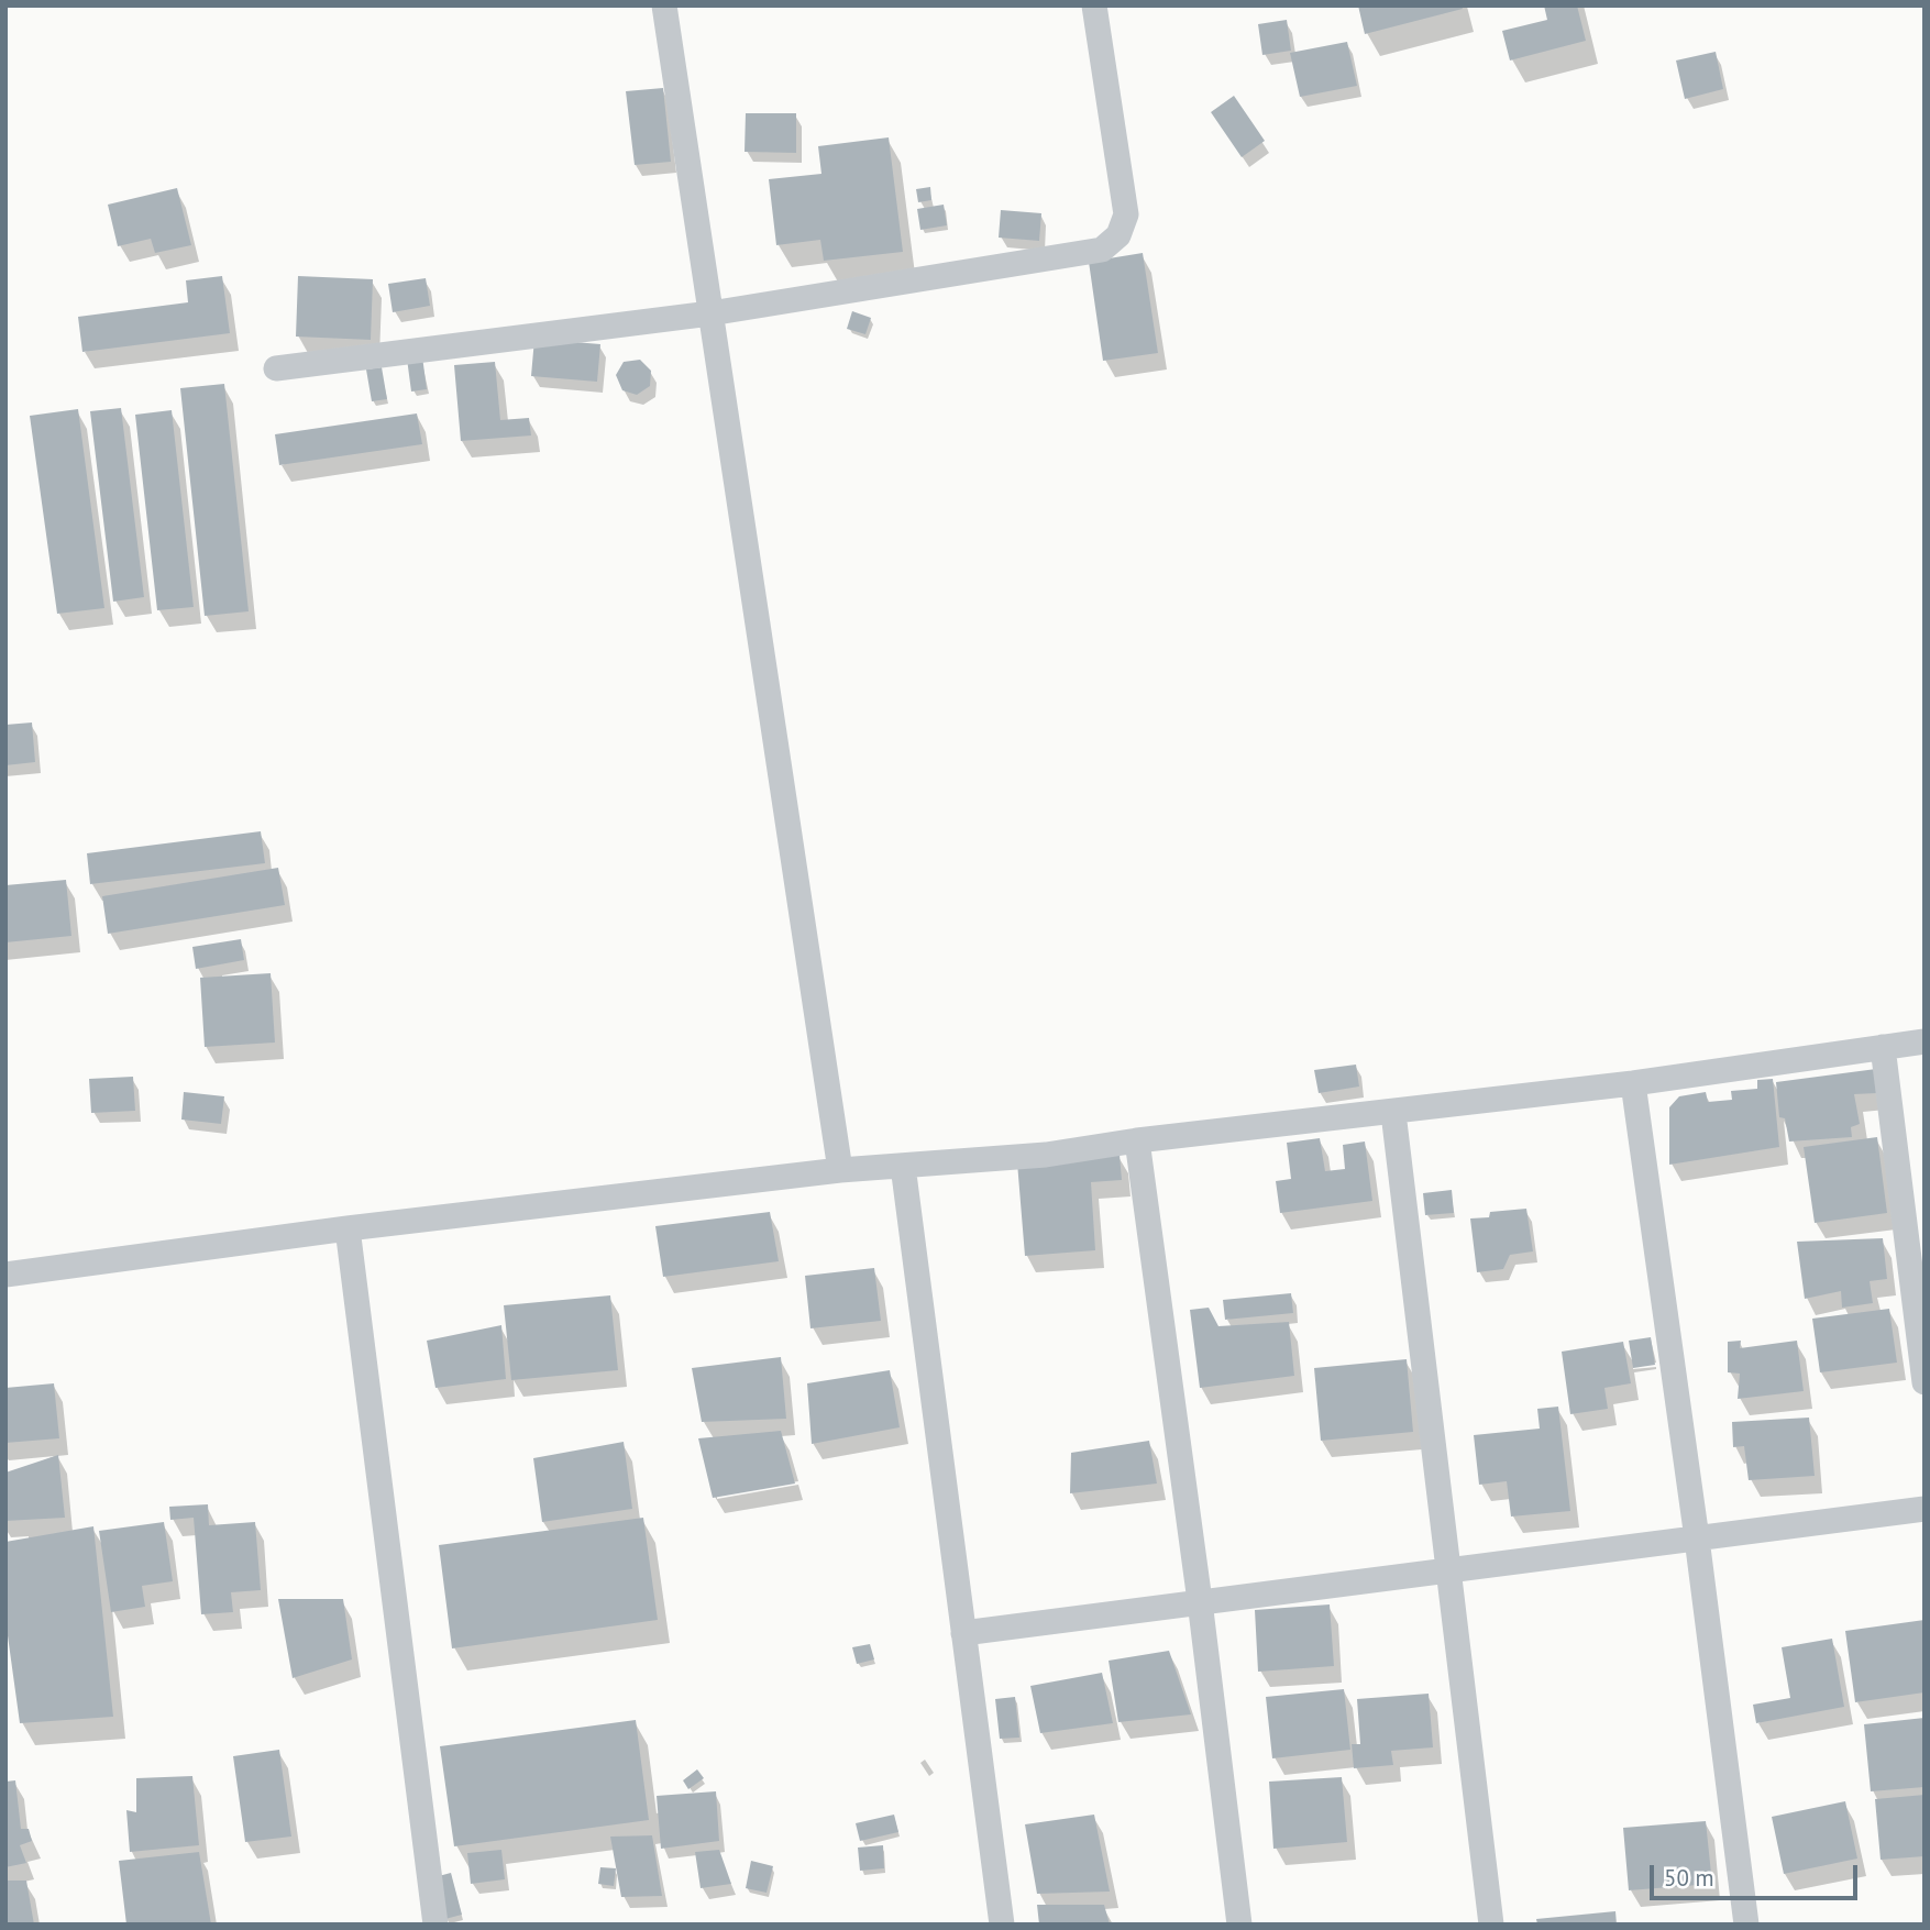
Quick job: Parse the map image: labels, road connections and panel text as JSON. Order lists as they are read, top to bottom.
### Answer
{
  "scale_bar": "50 m"
}
